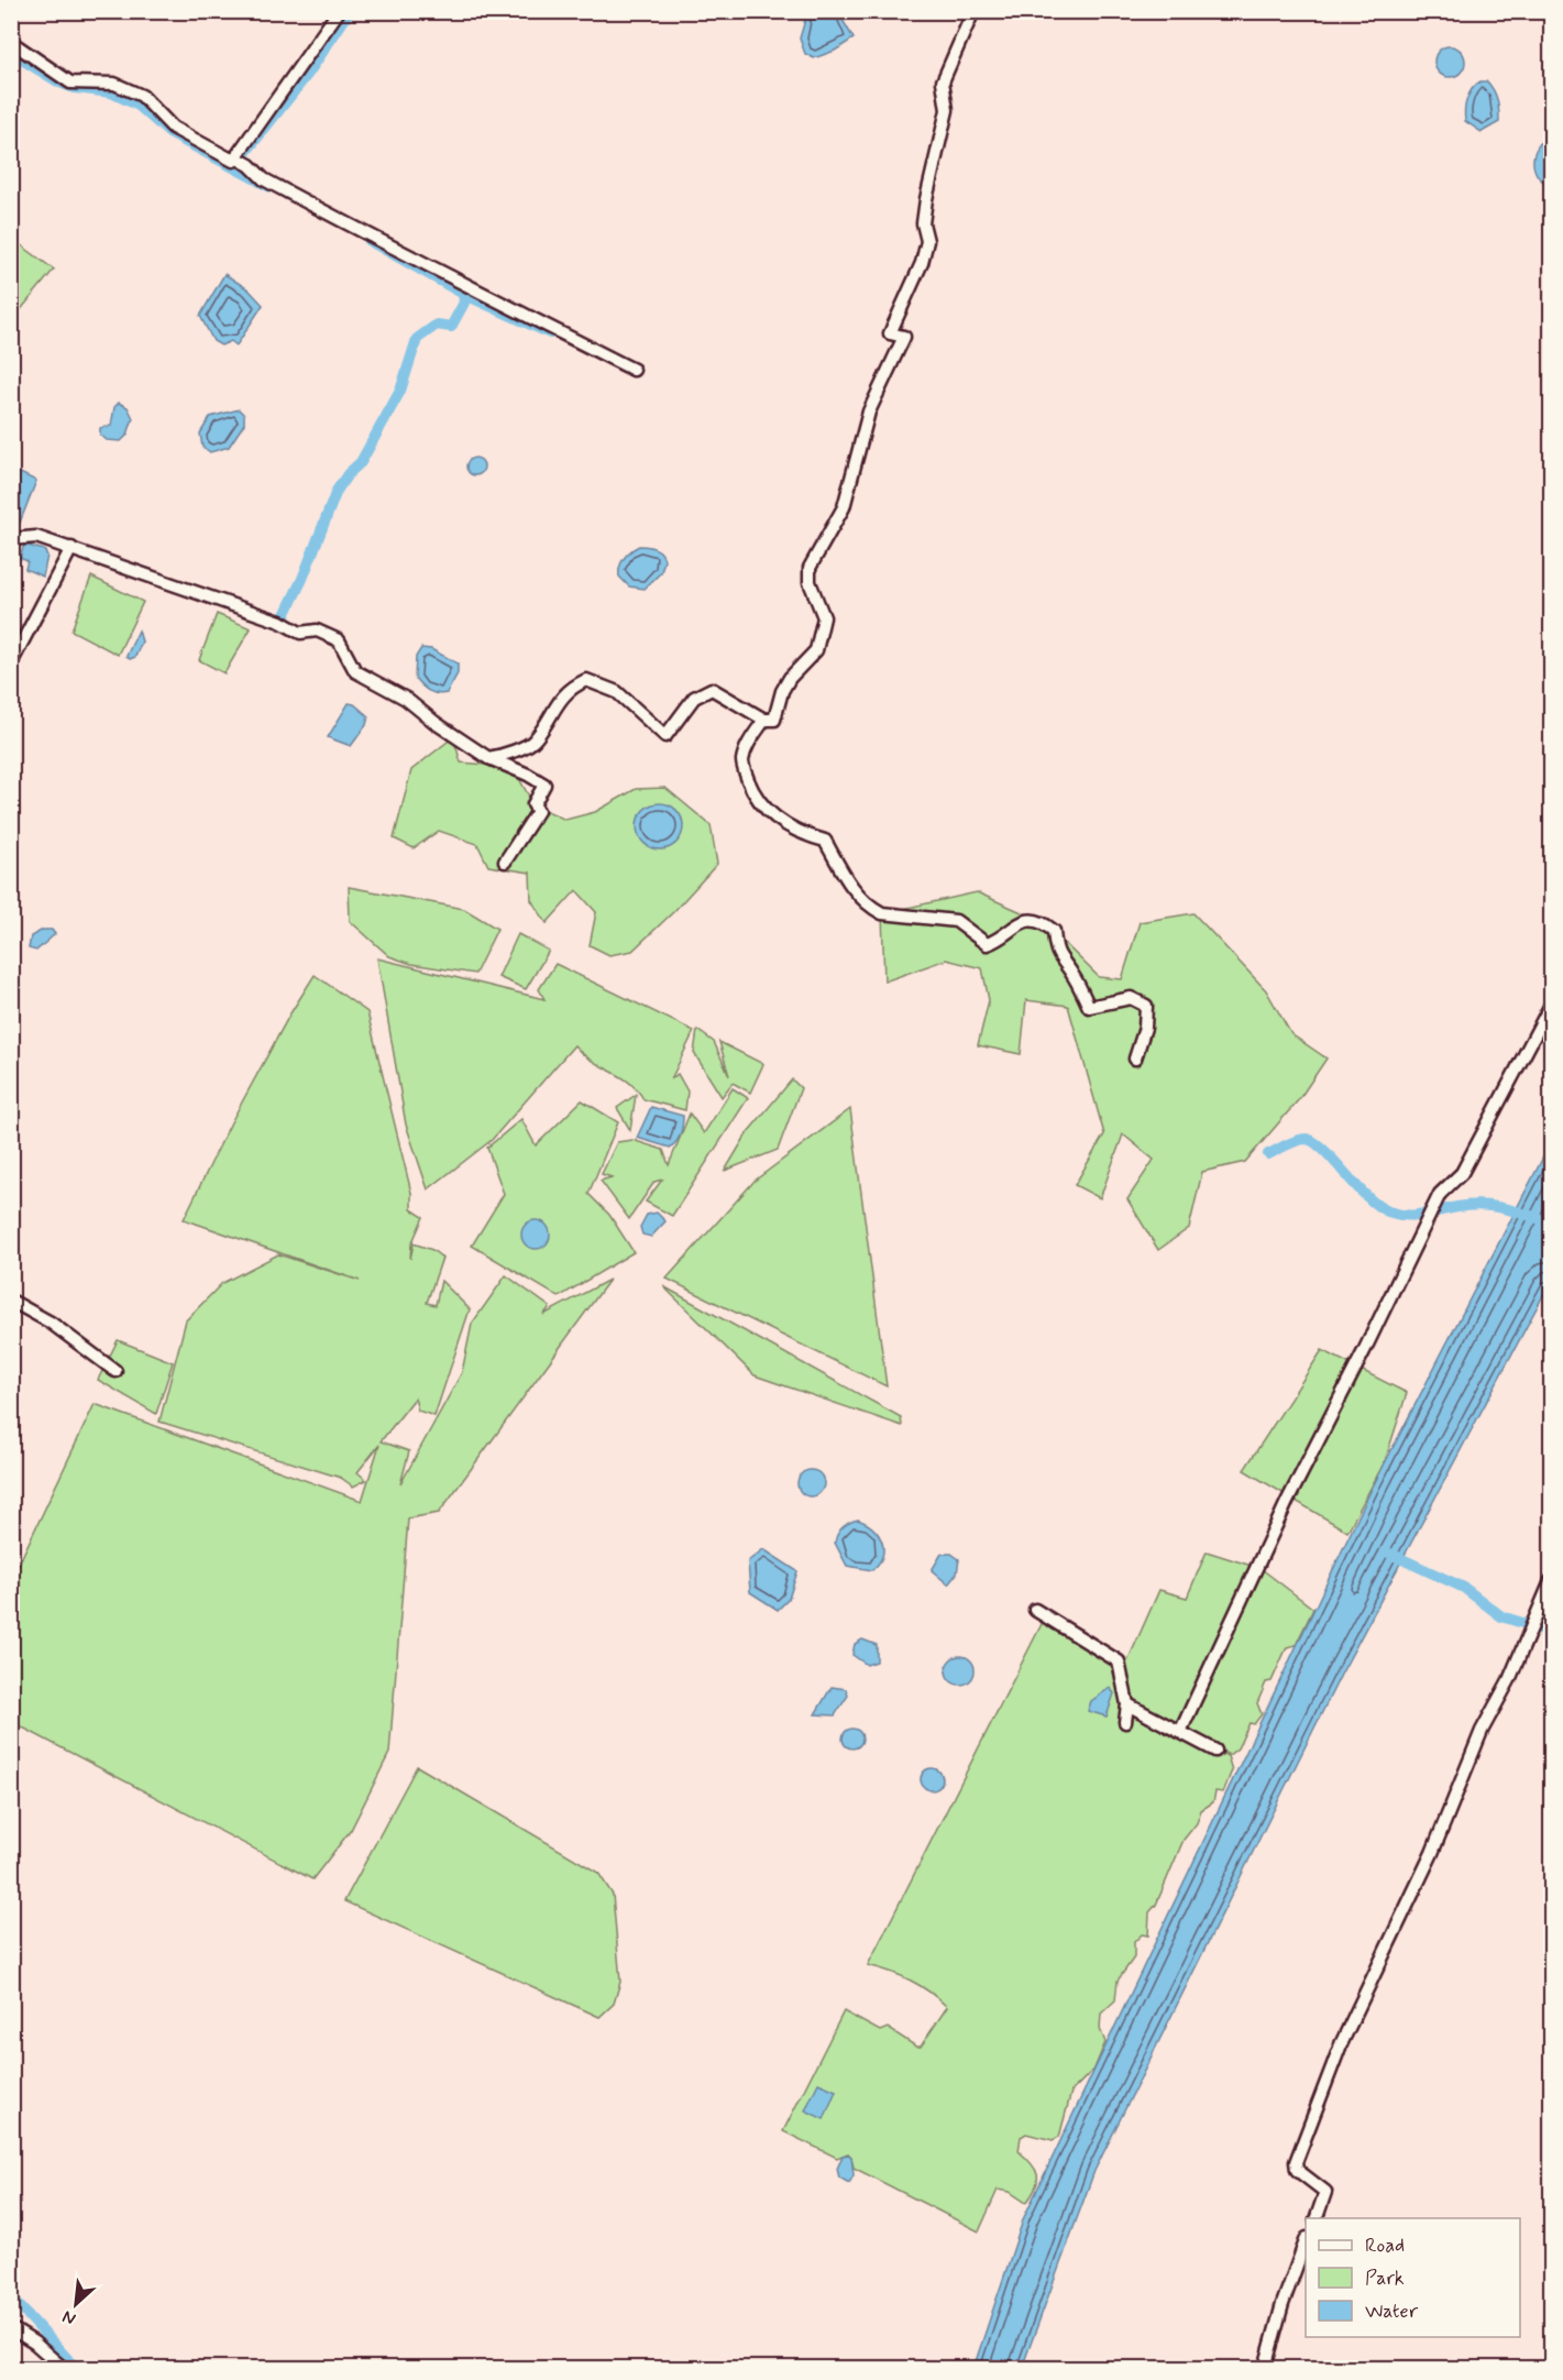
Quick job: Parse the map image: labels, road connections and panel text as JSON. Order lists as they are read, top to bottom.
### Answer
{
  "legend": ["Road", "Park", "Water"],
  "north": "bottom left"
}
